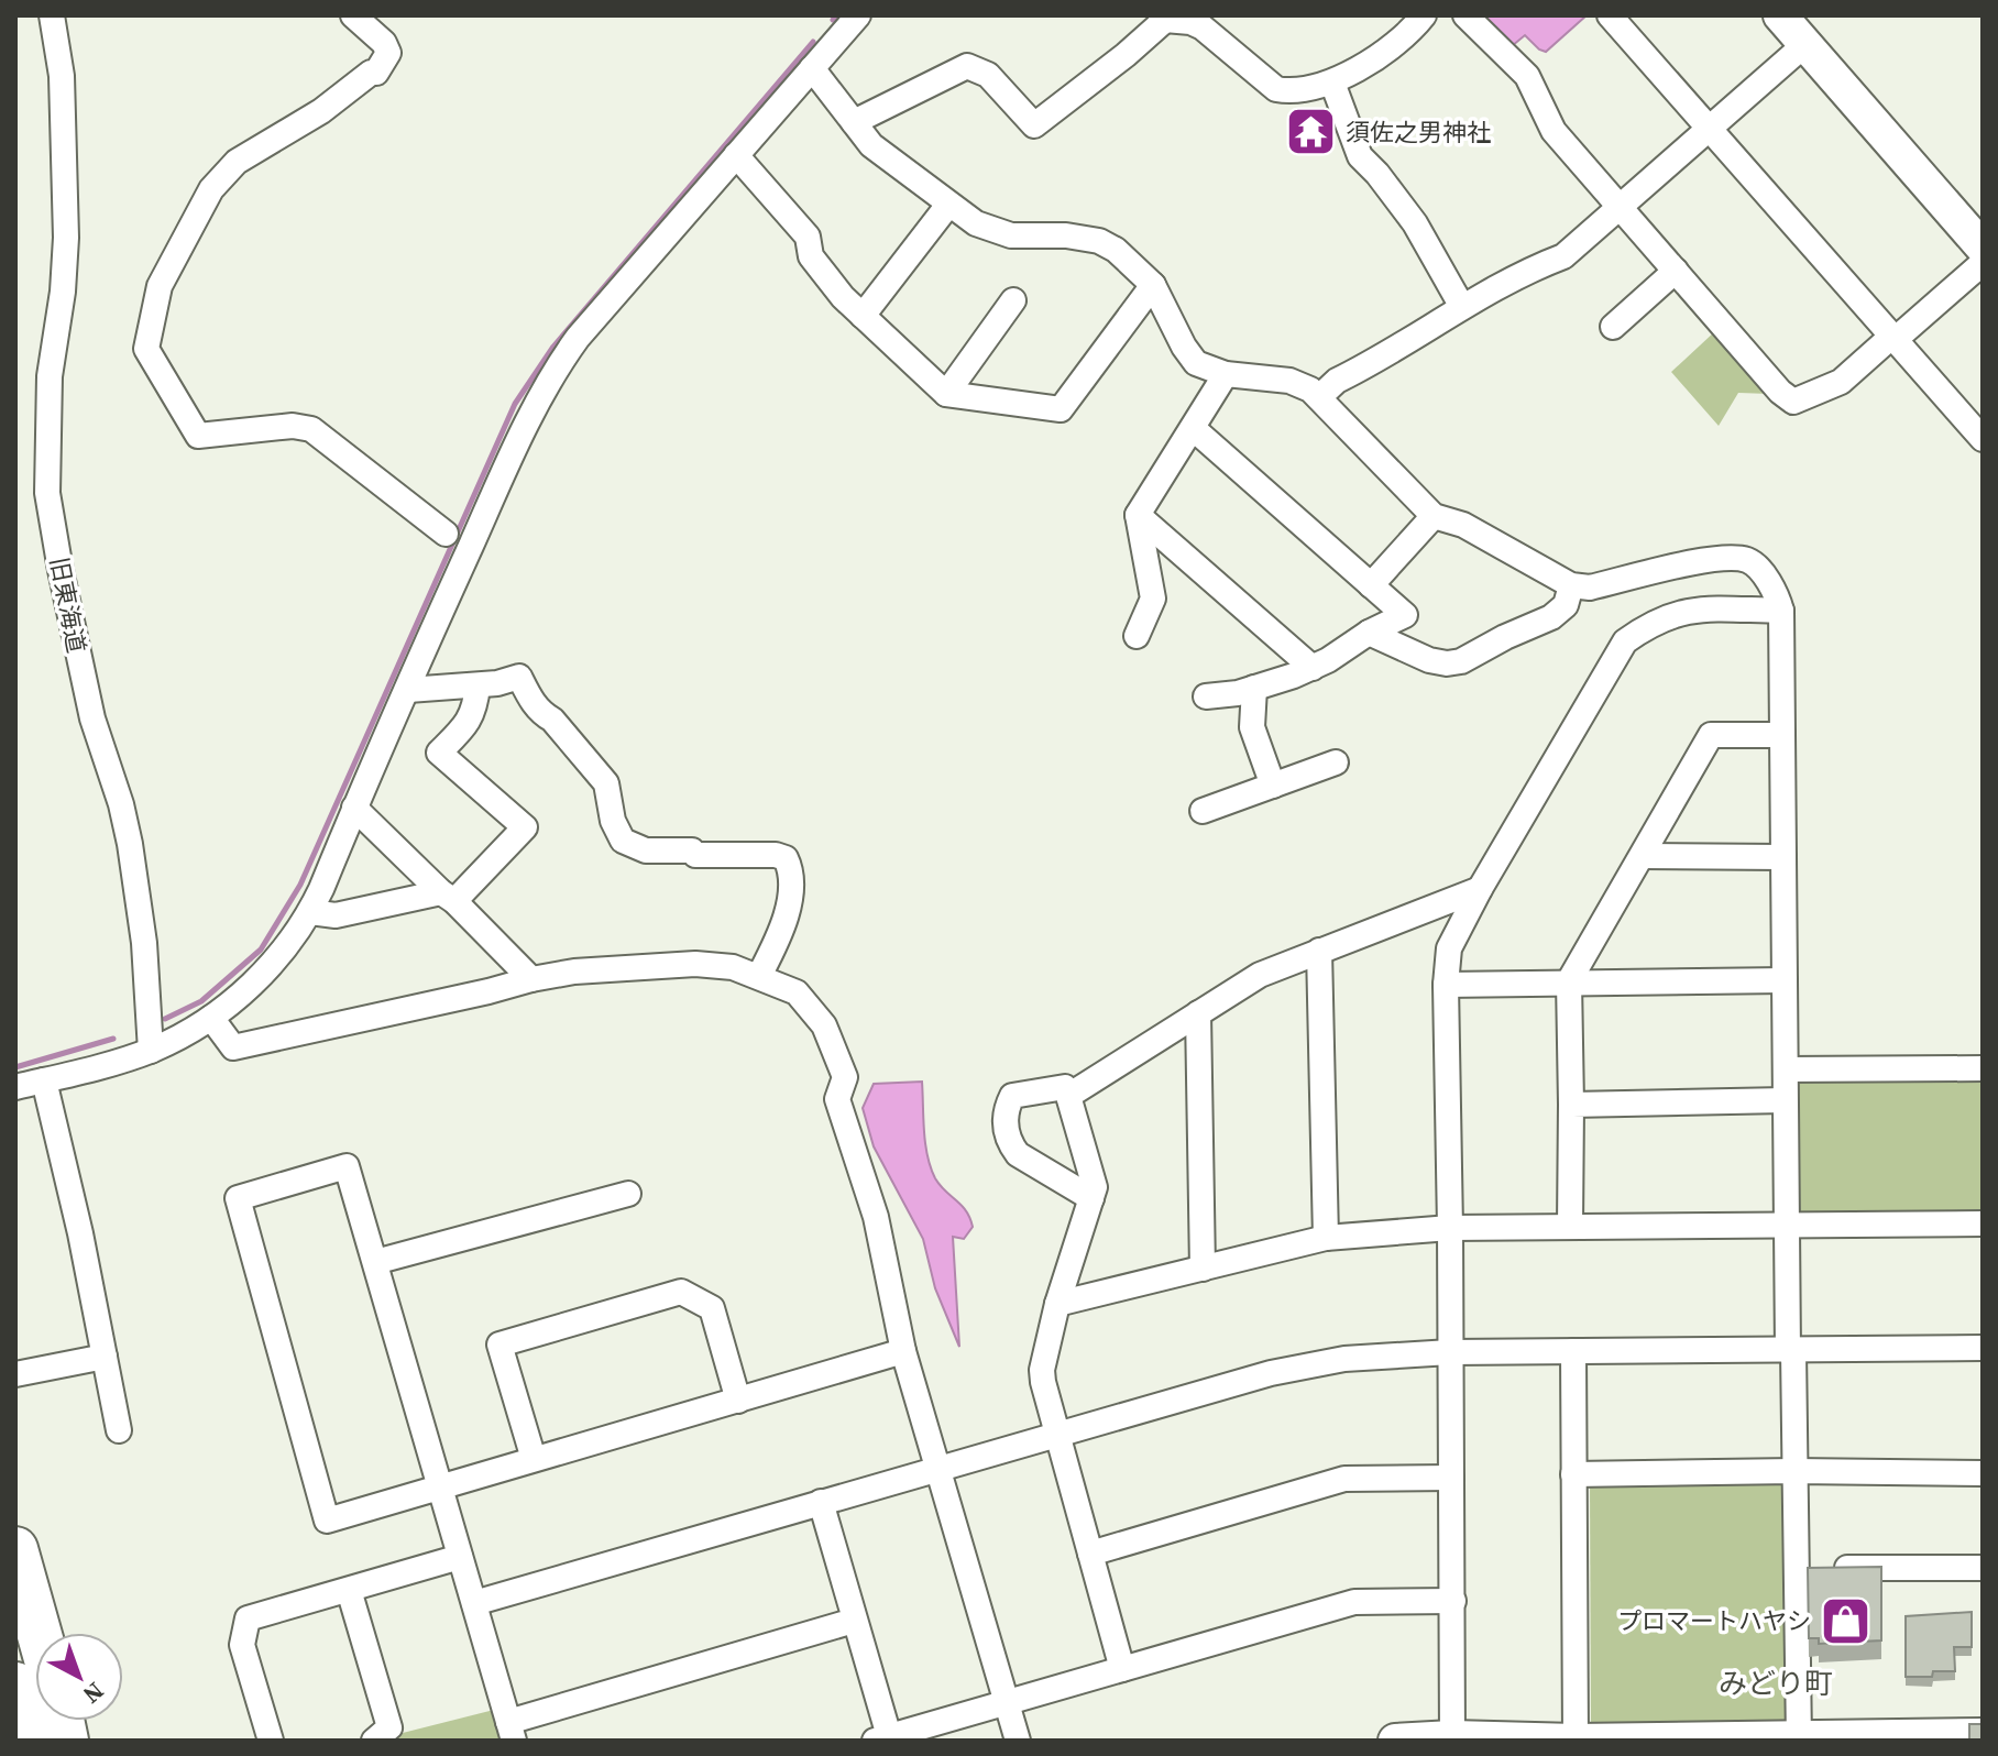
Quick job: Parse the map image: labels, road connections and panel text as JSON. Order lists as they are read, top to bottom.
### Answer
{
  "streets": {
    "street": ["旧東海道"]
  },
  "districts": ["みどり町"],
  "places": {
    "temple": ["須佐之男神社"],
    "shop": ["プロマートハヤシ"]
  },
  "north": "bottom right"
}
